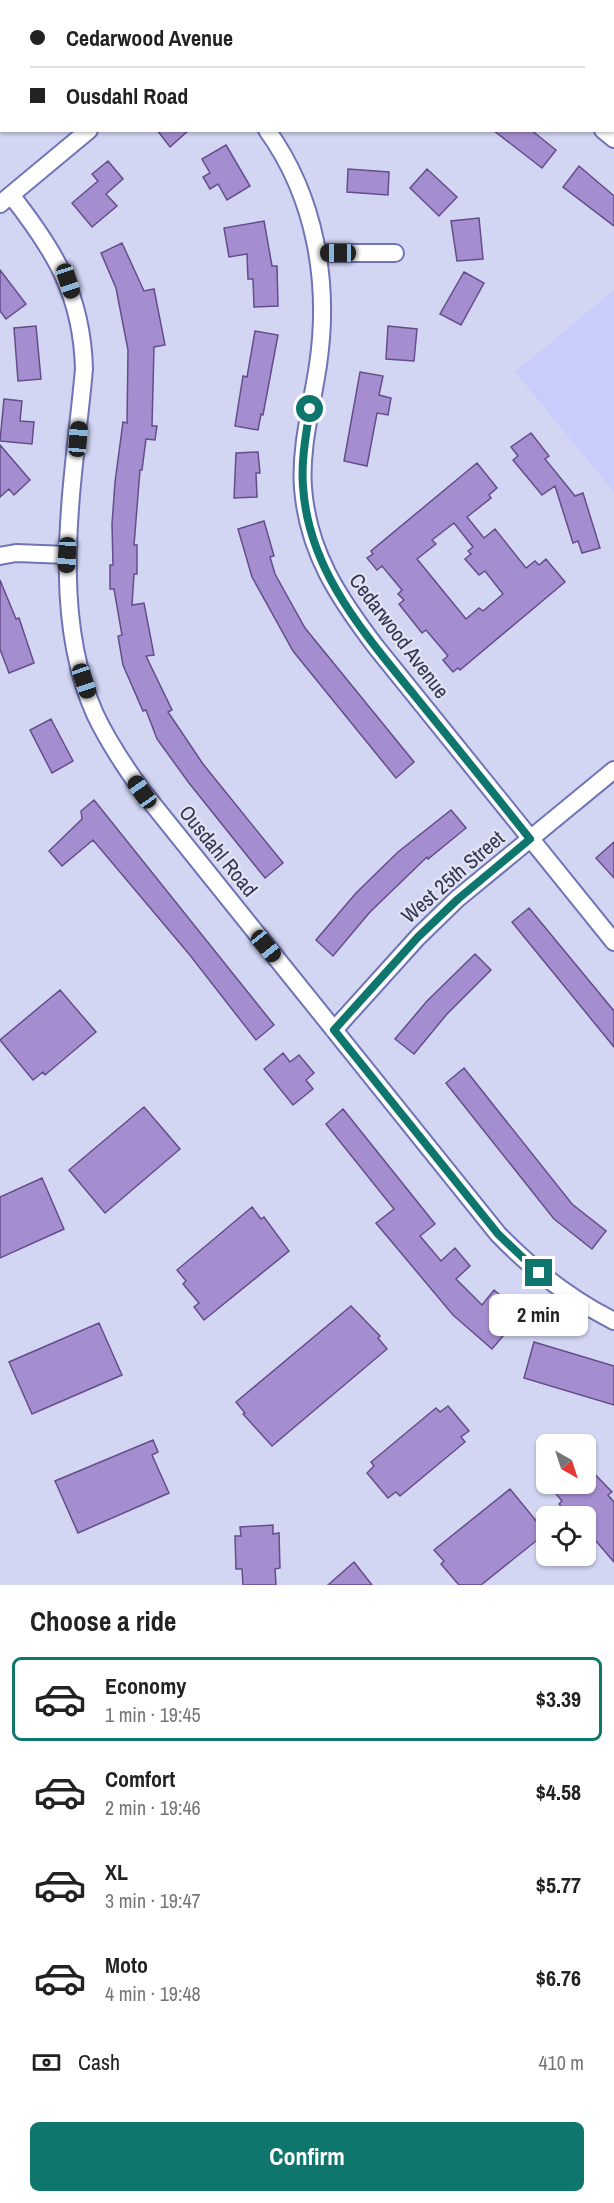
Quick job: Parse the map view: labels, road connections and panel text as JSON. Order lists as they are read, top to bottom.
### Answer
{
  "streets": {
    "street": ["Cedarwood Avenue", "Ousdahl Road", "West 25th Street"]
  },
  "crossings": [
    ["Cedarwood Avenue", "West 25th Street"],
    ["Ousdahl Road", "West 25th Street"]
  ],
  "north": "bottom right",
  "page": {
    "banner": ["Cedarwood Avenue", "Ousdahl Road"],
    "bubble": "2 min",
    "heading": "Choose a ride",
    "list": [
      {
        "name": "Economy",
        "note": "1 min · 19:45",
        "value": "$3.39"
      },
      {
        "name": "Comfort",
        "note": "2 min · 19:46",
        "value": "$4.58"
      },
      {
        "name": "XL",
        "note": "3 min · 19:47",
        "value": "$5.77"
      },
      {
        "name": "Moto",
        "note": "4 min · 19:48",
        "value": "$6.76"
      }
    ],
    "pay": ["Cash", "410 m"],
    "buttons": "Confirm"
  }
}
